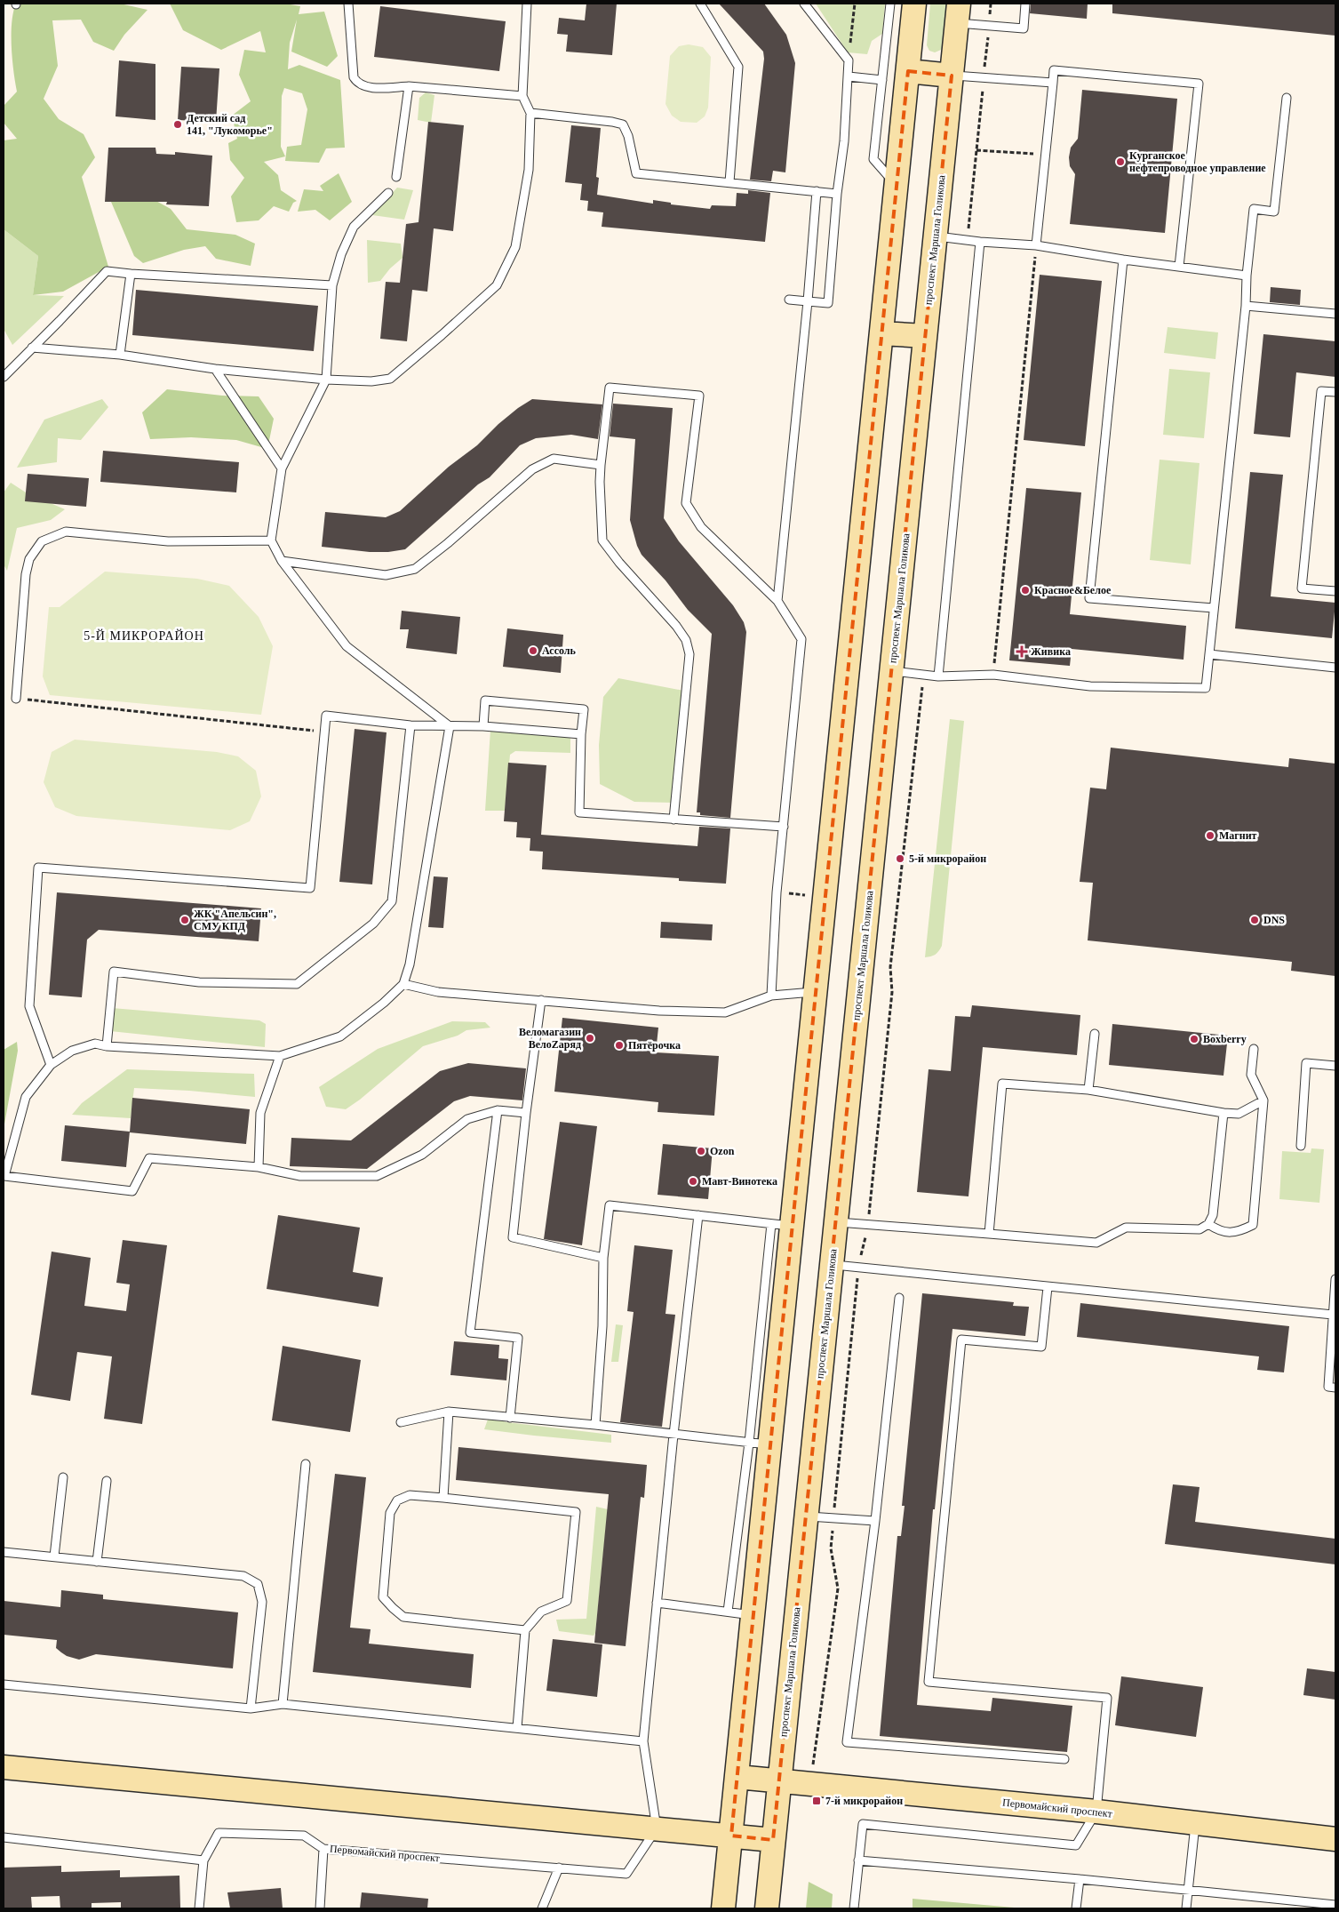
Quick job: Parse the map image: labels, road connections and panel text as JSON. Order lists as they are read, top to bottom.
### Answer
{
  "streets": {
    "main road": ["проспект Маршала Голикова", "Первомайский проспект"]
  },
  "crossings": [
    ["проспект Маршала Голикова", "Первомайский проспект"]
  ],
  "districts": ["5-Й МИКРОРАЙОН"],
  "places": {
    "other": [
      "Детский сад 141, \"Лукоморье\"",
      "Курганское нефтепроводное управление",
      "Красное&Белое",
      "Ассоль",
      "Магнит",
      "5-й микрорайон",
      "ЖК \"Апельсин\", СМУ КПД",
      "DNS",
      "Веломагазин ВелоZаряд",
      "Boxberry",
      "Пятёрочка",
      "Ozon",
      "Мавт-Винотека"
    ],
    "health": ["Живика"],
    "transit": ["7-й микрорайон"]
  }
}
